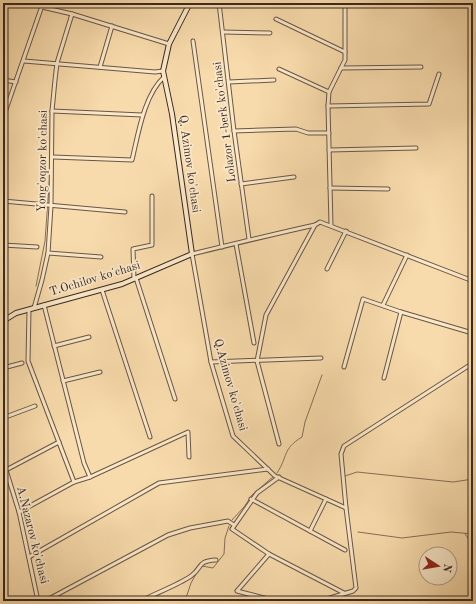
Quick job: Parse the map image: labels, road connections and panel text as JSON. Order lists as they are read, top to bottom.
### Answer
{
  "streets": {
    "main road": ["Q. Azimov ko'chasi", "T.Ochilov ko'chasi"],
    "street": [
      "Lolazor 1-berk ko'chasi",
      "Yong'oqzor ko'chasi",
      "Q.Azimov ko'chasi",
      "A.Nazarov ko'chasi"
    ]
  },
  "crossings": [
    ["Yong'oqzor ko'chasi", "T.Ochilov ko'chasi"],
    ["Q. Azimov ko'chasi", "T.Ochilov ko'chasi"],
    ["Q. Azimov ko'chasi", "Q.Azimov ko'chasi"],
    ["T.Ochilov ko'chasi", "Q.Azimov ko'chasi"]
  ],
  "north": "right"
}
